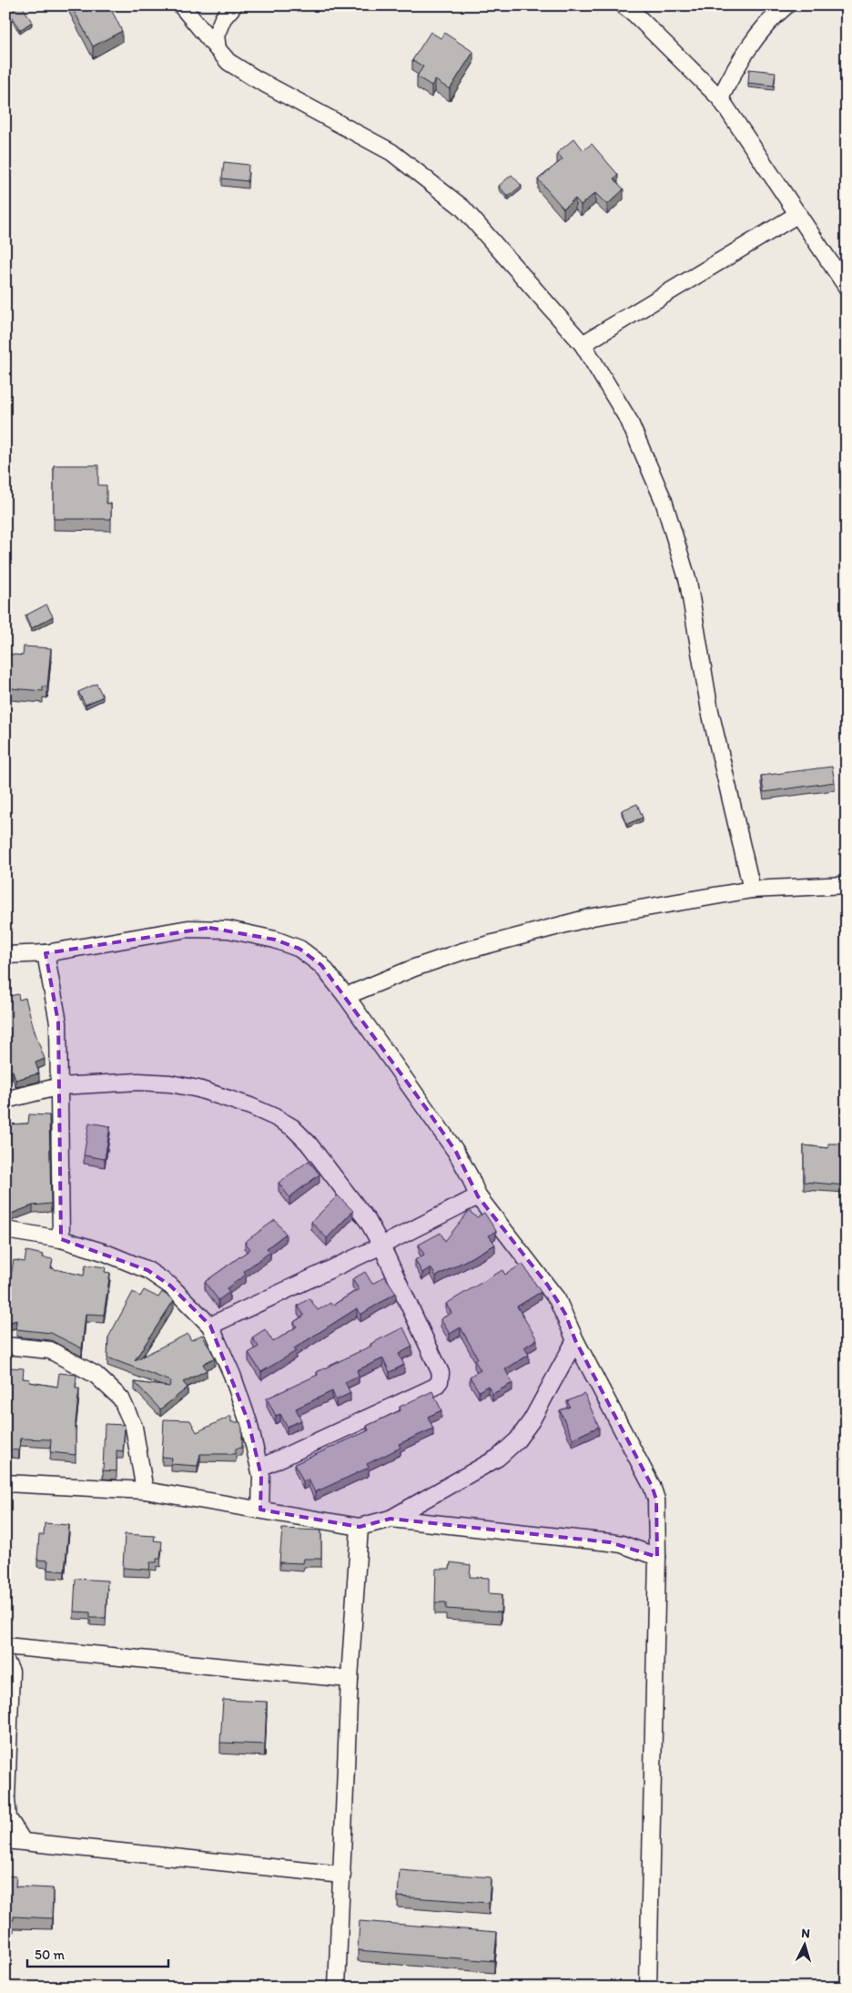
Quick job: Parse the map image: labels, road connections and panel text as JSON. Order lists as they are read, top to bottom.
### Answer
{
  "scale_bar": "50 m",
  "north": "top"
}
